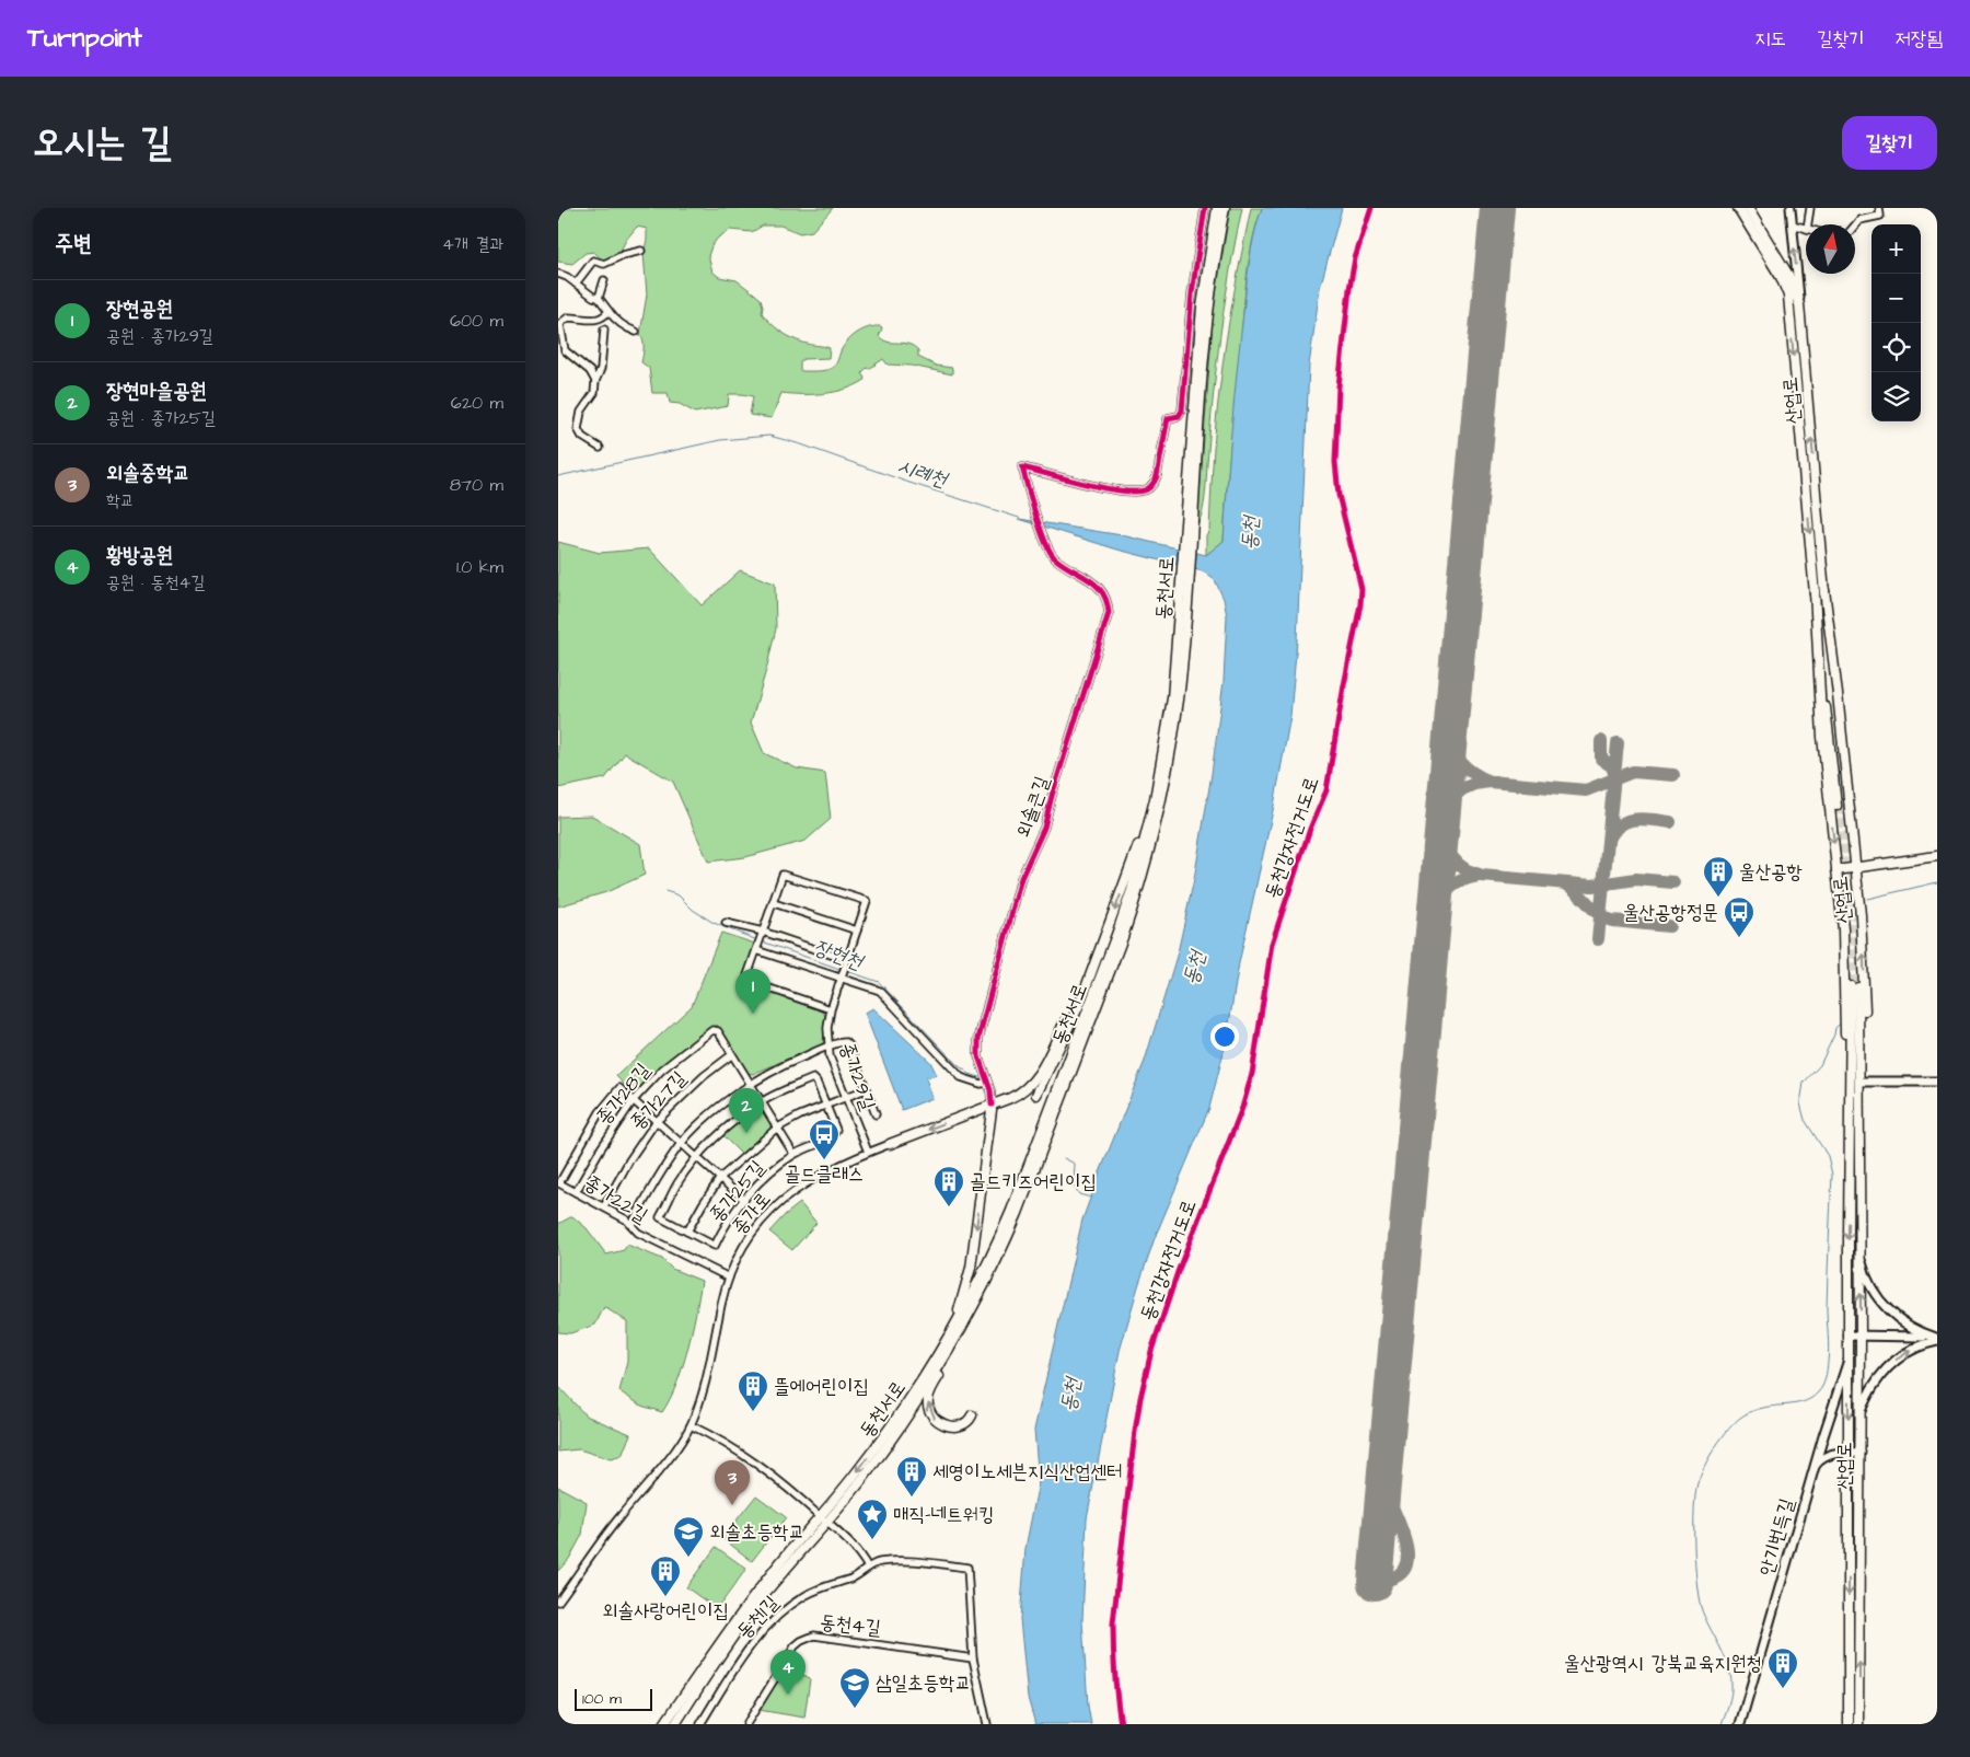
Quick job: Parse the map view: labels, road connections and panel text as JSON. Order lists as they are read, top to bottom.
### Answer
{
  "streets": {
    "main road": ["산업로", "동천서로"],
    "street": [
      "외솔큰길",
      "종가29길",
      "종가28길",
      "종가27길",
      "종가25길",
      "종가22길",
      "종가로",
      "안기번득길",
      "동천1길",
      "동천4길"
    ],
    "cycle path": ["동천강자전거도로"]
  },
  "crossings": [
    ["산업로", "안기번득길"],
    ["종가29길", "종가25길"],
    ["종가29길", "종가로"],
    ["종가28길", "종가27길"],
    ["종가28길", "종가22길"],
    ["종가27길", "종가22길"],
    ["종가22길", "종가로"],
    ["동천1길", "동천4길"]
  ],
  "water": ["시례천", "동천", "장현천"],
  "places": {
    "building": [
      "울산공항",
      "골드키즈어린이집",
      "뜰에어린이집",
      "세영이노세븐지식산업센터",
      "외솔사랑어린이집",
      "울산광역시 강북교육지원청"
    ],
    "bus stop": ["울산공항정문", "골드클래스"],
    "place": ["매직-네트워킹"],
    "school or university": ["외솔초등학교", "삼일초등학교"]
  },
  "scale_bar": "100 m",
  "north": "top",
  "page": {
    "header": "Turnpoint",
    "nav": ["지도", "길찾기", "저장됨"],
    "title": "오시는 길",
    "buttons": "길찾기",
    "heading": ["주변", "4개 결과"],
    "map_buttons": ["+", "−"],
    "list": [
      {
        "mark": "1",
        "name": "장현공원",
        "note": "공원 · 종가29길",
        "value": "600 m"
      },
      {
        "mark": "2",
        "name": "장현마을공원",
        "note": "공원 · 종가25길",
        "value": "620 m"
      },
      {
        "mark": "3",
        "name": "외솔중학교",
        "note": "학교",
        "value": "870 m"
      },
      {
        "mark": "4",
        "name": "황방공원",
        "note": "공원 · 동천4길",
        "value": "1.0 km"
      }
    ],
    "pins": [
      "1",
      "2",
      "3",
      "4"
    ],
    "scale": "100 m"
  }
}
